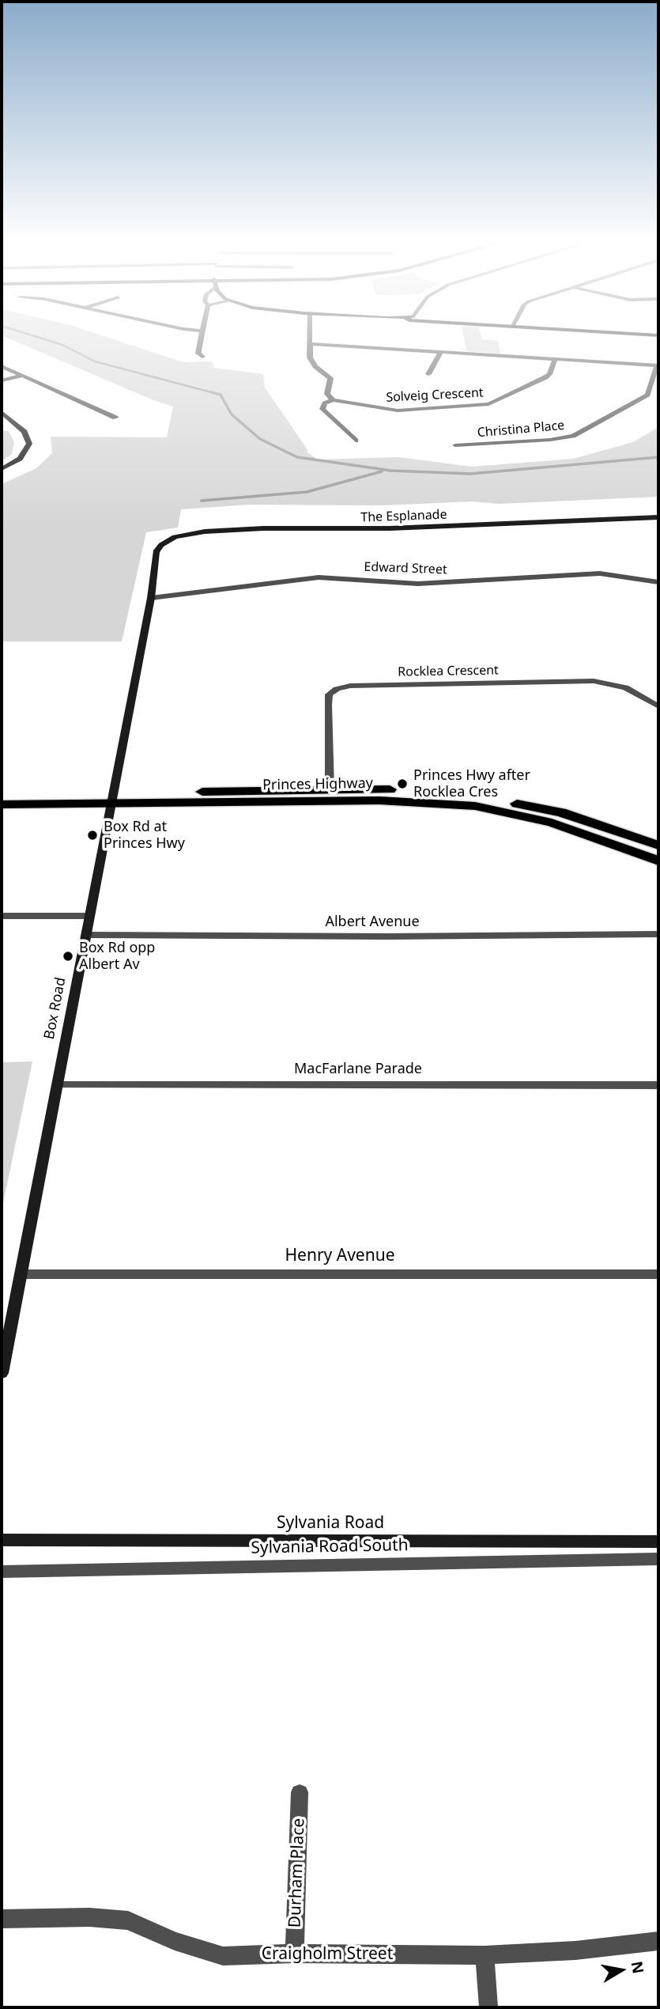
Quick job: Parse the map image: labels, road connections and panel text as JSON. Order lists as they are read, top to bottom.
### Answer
{
  "streets": {
    "highway": ["Princes Highway"],
    "street": [
      "Solveig Crescent",
      "Christina Place",
      "The Esplanade",
      "Edward Street",
      "Rocklea Crescent",
      "Albert Avenue",
      "Box Road",
      "MacFarlane Parade",
      "Henry Avenue",
      "Sylvania Road",
      "Sylvania Road South",
      "Durham Place",
      "Craigholm Street"
    ]
  },
  "crossings": [
    ["The Esplanade", "Box Road"],
    ["Edward Street", "Box Road"],
    ["Rocklea Crescent", "Princes Highway"],
    ["Princes Highway", "Box Road"],
    ["Albert Avenue", "Box Road"],
    ["Box Road", "MacFarlane Parade"],
    ["Box Road", "Henry Avenue"],
    ["Durham Place", "Craigholm Street"]
  ],
  "places": ["Princes Hwy after Rocklea Cres", "Box Rd at Princes Hwy", "Box Rd opp Albert Av"],
  "north": "right"
}
